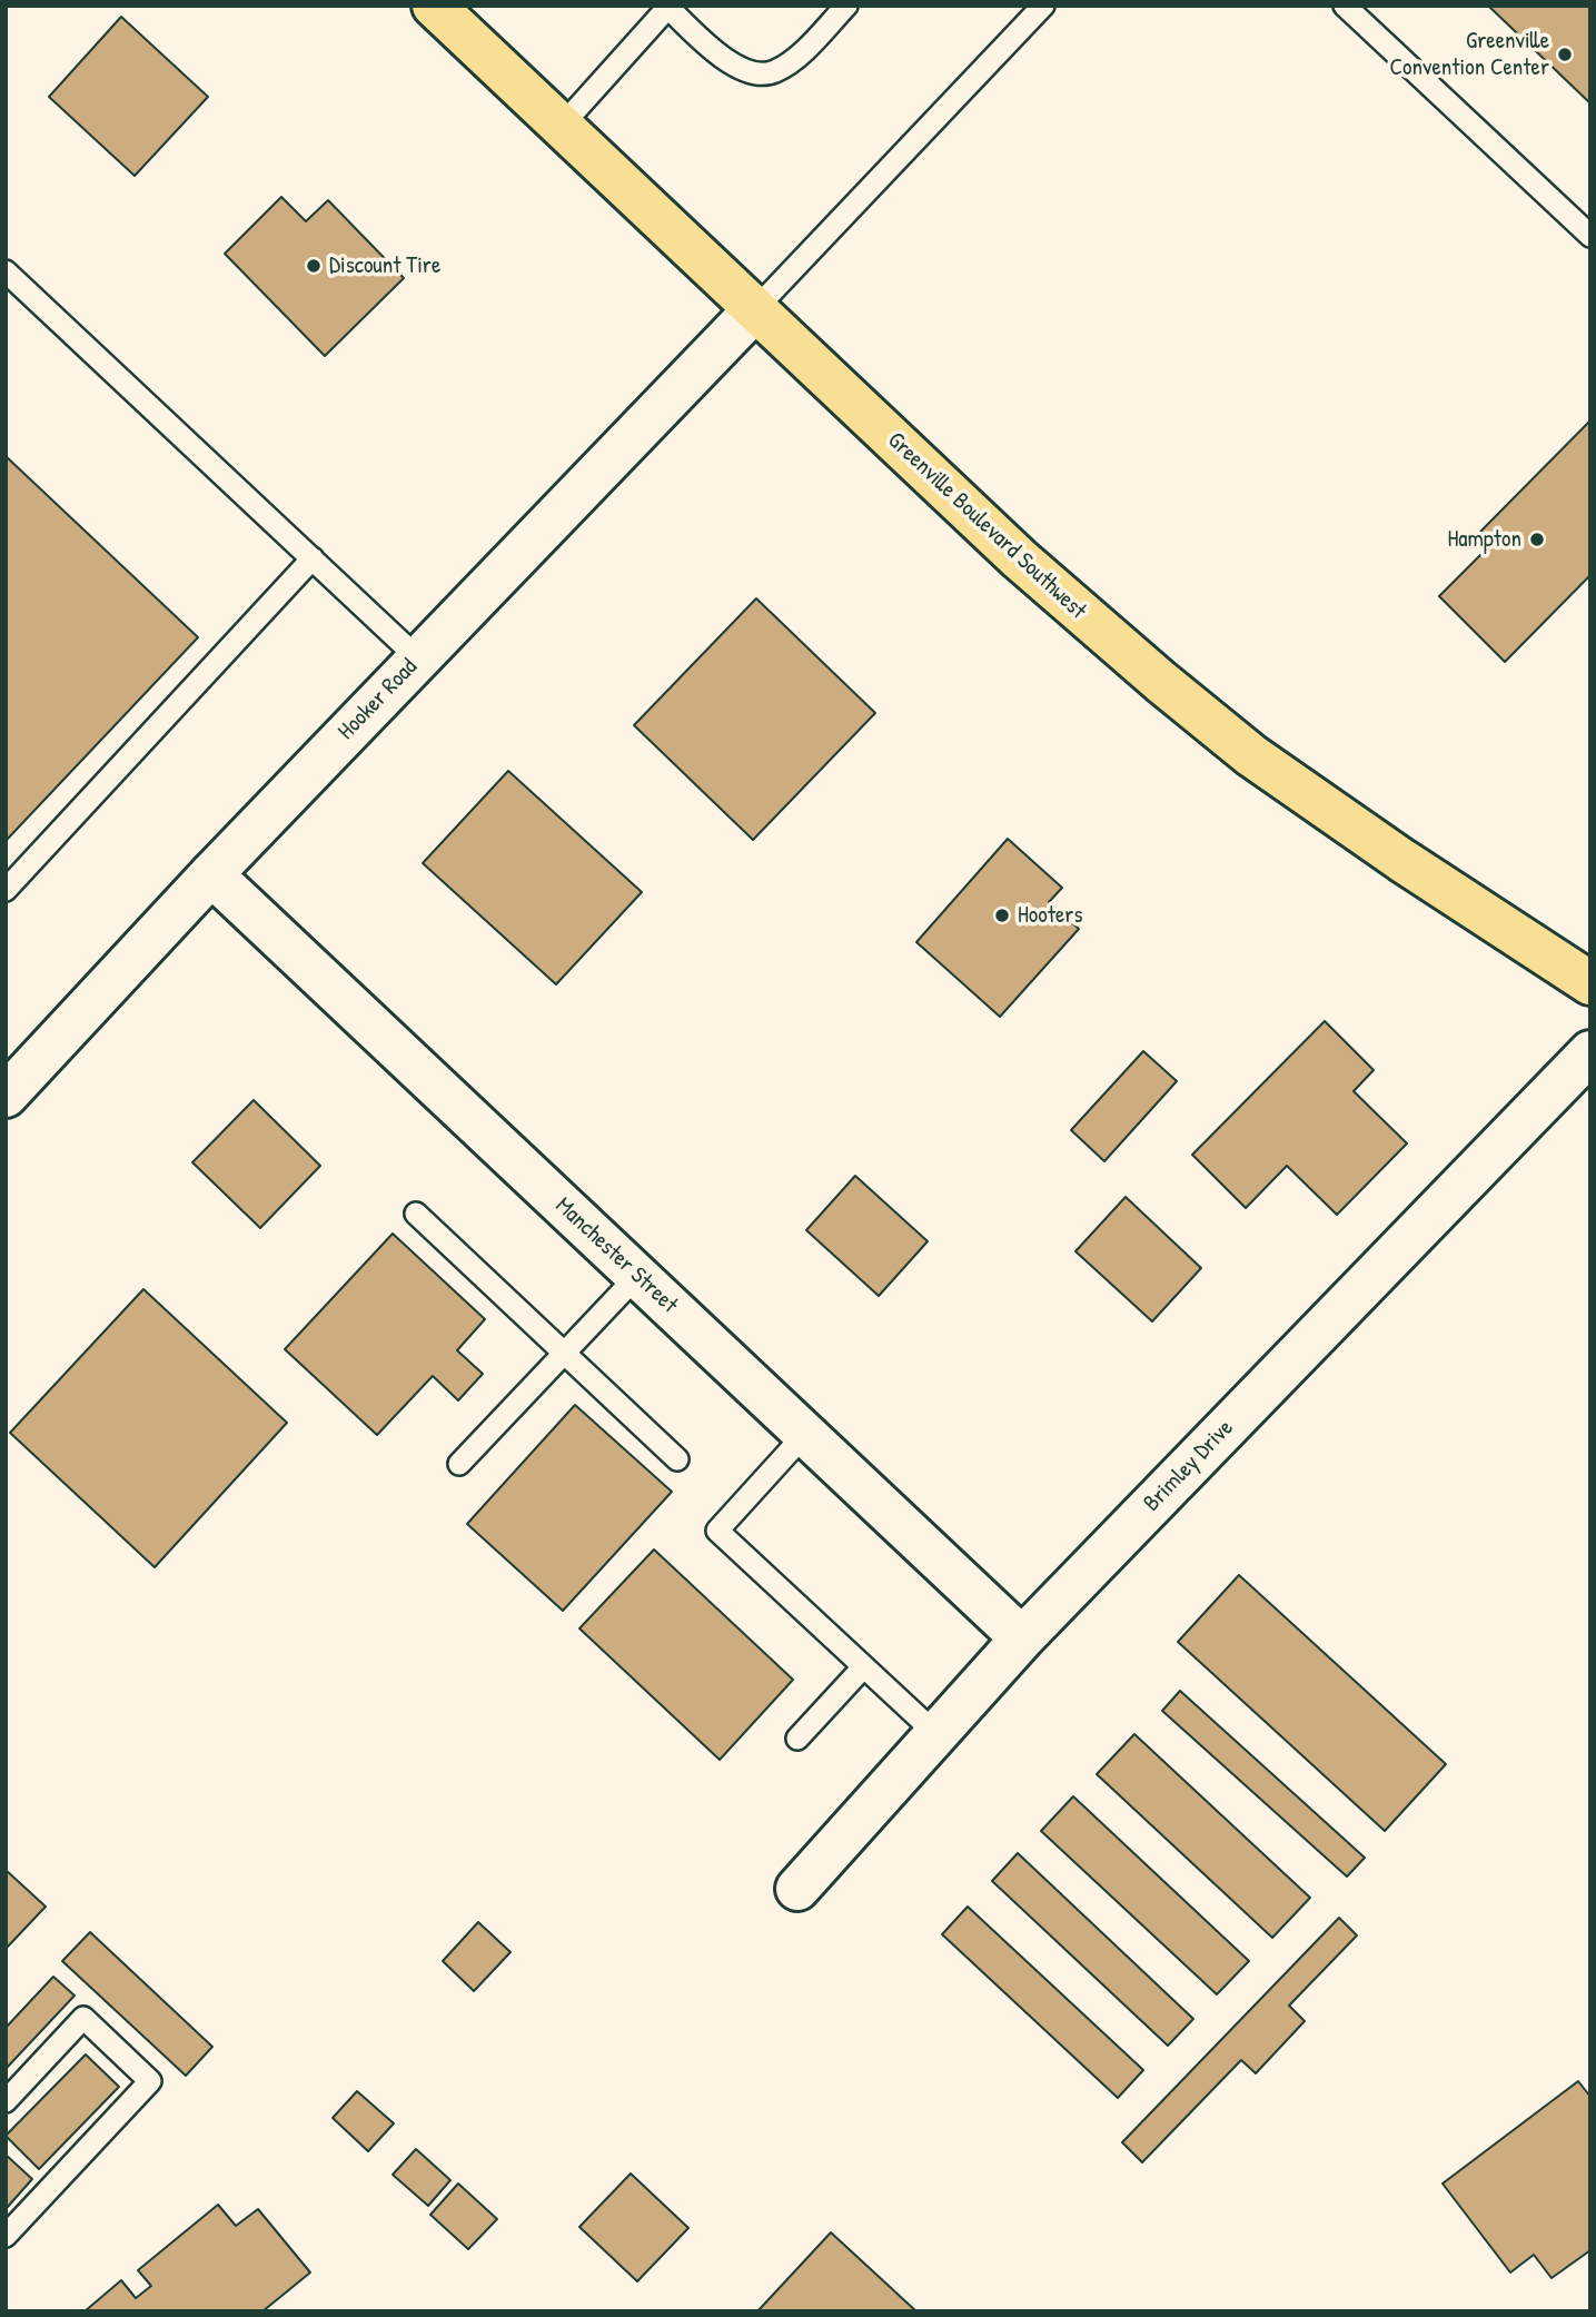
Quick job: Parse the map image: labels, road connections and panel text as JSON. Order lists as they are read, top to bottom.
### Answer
{
  "streets": {
    "highway": ["Greenville Boulevard Southwest"],
    "street": ["Hooker Road", "Manchester Street", "Brimley Drive"]
  },
  "crossings": [
    ["Greenville Boulevard Southwest", "Hooker Road"],
    ["Hooker Road", "Manchester Street"],
    ["Manchester Street", "Brimley Drive"]
  ],
  "places": [
    "Greenville Convention Center",
    "Discount Tire",
    "Hampton",
    "Hooters"
  ]
}
